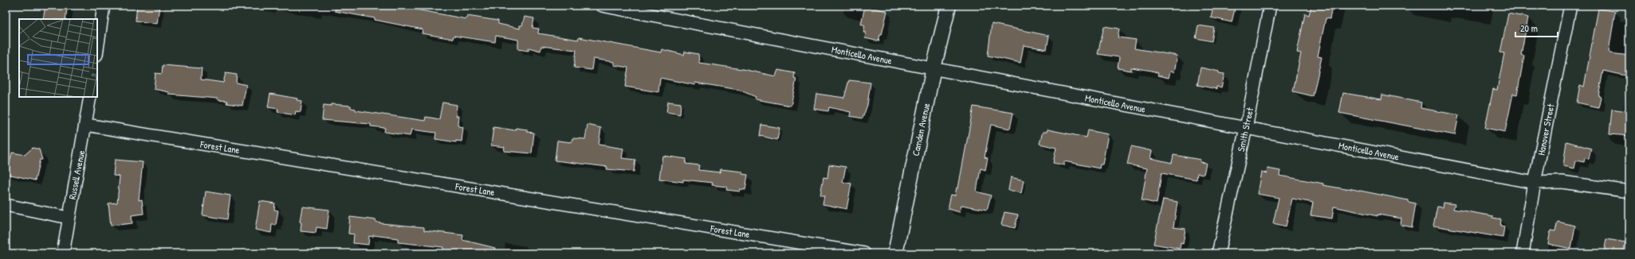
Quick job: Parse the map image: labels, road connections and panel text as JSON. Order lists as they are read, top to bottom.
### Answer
{
  "streets": {
    "street": [
      "Monticello Avenue",
      "Camden Avenue",
      "Smith Street",
      "Hanover Street",
      "Forest Lane",
      "Russell Avenue"
    ]
  },
  "crossings": [
    ["Monticello Avenue", "Camden Avenue"],
    ["Monticello Avenue", "Smith Street"],
    ["Monticello Avenue", "Hanover Street"],
    ["Forest Lane", "Russell Avenue"]
  ],
  "scale_bar": "20 m"
}
